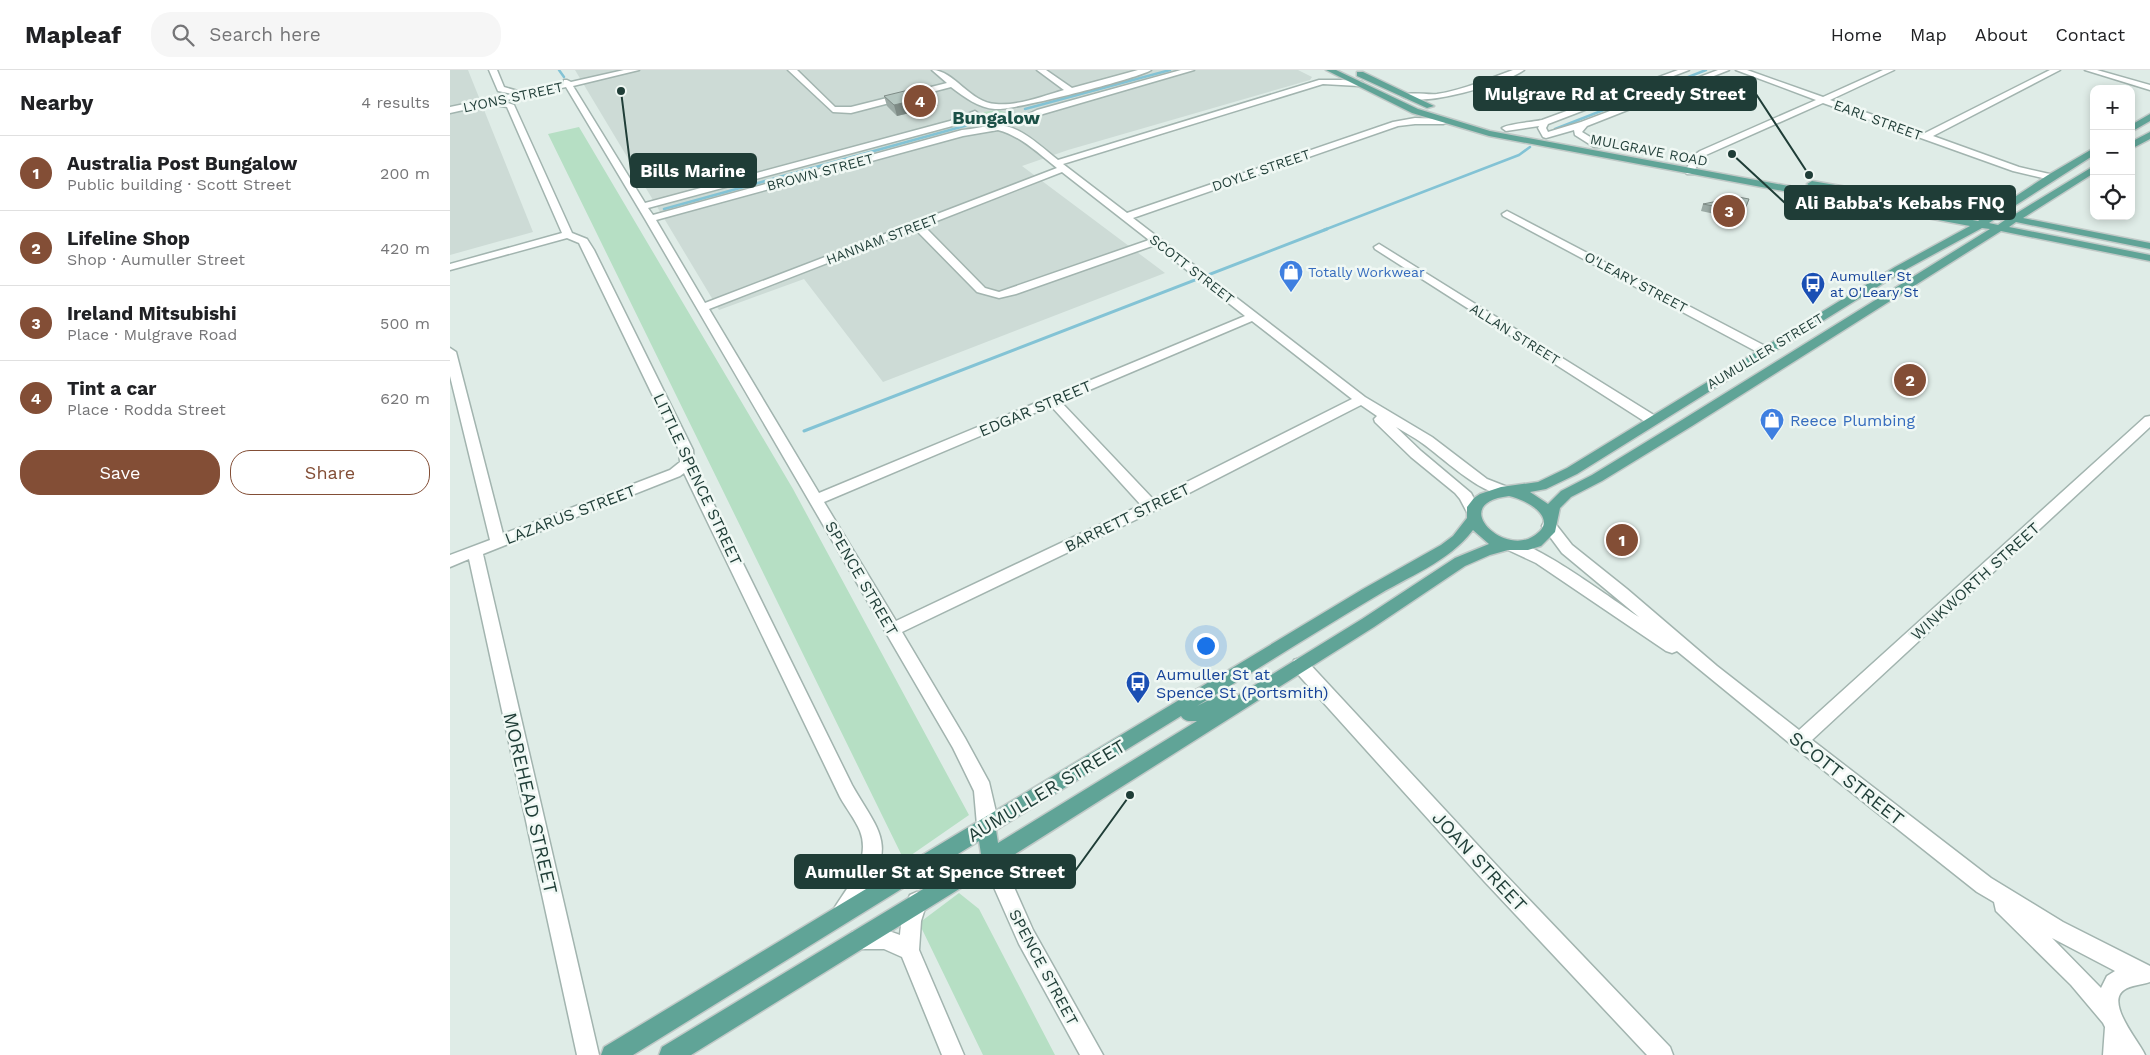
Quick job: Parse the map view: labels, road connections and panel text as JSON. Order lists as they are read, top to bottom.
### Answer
{
  "streets": {
    "main road": ["MULGRAVE ROAD", "AUMULLER STREET", "SPENCE STREET"],
    "street": [
      "LYONS STREET",
      "EARL STREET",
      "DOYLE STREET",
      "BROWN STREET",
      "HANNAM STREET",
      "SCOTT STREET",
      "O'LEARY STREET",
      "ALLAN STREET",
      "EDGAR STREET",
      "LITTLE SPENCE STREET",
      "LAZARUS STREET",
      "BARRETT STREET",
      "WINKWORTH STREET",
      "MOREHEAD STREET",
      "JOAN STREET"
    ]
  },
  "crossings": [
    ["LYONS STREET", "SPENCE STREET"],
    ["EARL STREET", "AUMULLER STREET"],
    ["MULGRAVE ROAD", "DOYLE STREET"],
    ["MULGRAVE ROAD", "HANNAM STREET"],
    ["MULGRAVE ROAD", "AUMULLER STREET"],
    ["DOYLE STREET", "SCOTT STREET"],
    ["BROWN STREET", "SCOTT STREET"],
    ["BROWN STREET", "SPENCE STREET"],
    ["HANNAM STREET", "SCOTT STREET"],
    ["HANNAM STREET", "SPENCE STREET"],
    ["SCOTT STREET", "AUMULLER STREET"],
    ["SCOTT STREET", "EDGAR STREET"],
    ["SCOTT STREET", "BARRETT STREET"],
    ["SCOTT STREET", "WINKWORTH STREET"],
    ["O'LEARY STREET", "AUMULLER STREET"],
    ["ALLAN STREET", "AUMULLER STREET"],
    ["AUMULLER STREET", "LITTLE SPENCE STREET"],
    ["AUMULLER STREET", "SPENCE STREET"],
    ["AUMULLER STREET", "JOAN STREET"],
    ["EDGAR STREET", "SPENCE STREET"],
    ["LITTLE SPENCE STREET", "LAZARUS STREET"],
    ["LAZARUS STREET", "MOREHEAD STREET"],
    ["BARRETT STREET", "SPENCE STREET"]
  ],
  "districts": ["Bungalow"],
  "places": {
    "other": [
      "Bills Marine",
      "Ali Babba's Kebabs FNQ",
      "Mulgrave Rd at Creedy Street",
      "Aumuller St at Spence Street"
    ],
    "shop": ["Totally Workwear", "Reece Plumbing"],
    "bus stop": ["Aumuller St at O'Leary St", "Aumuller St at Spence St (Portsmith)"]
  },
  "page": {
    "header": "Mapleaf",
    "search": "Search here",
    "nav": [
      "Home",
      "Map",
      "About",
      "Contact"
    ],
    "heading": ["Nearby", "4 results"],
    "pins": [
      "4",
      "3",
      "2",
      "1"
    ],
    "map_buttons": ["+", "−"],
    "list": [
      {
        "mark": "1",
        "name": "Australia Post Bungalow",
        "note": "Public building · Scott Street",
        "value": "200 m"
      },
      {
        "mark": "2",
        "name": "Lifeline Shop",
        "note": "Shop · Aumuller Street",
        "value": "420 m"
      },
      {
        "mark": "3",
        "name": "Ireland Mitsubishi",
        "note": "Place · Mulgrave Road",
        "value": "500 m"
      },
      {
        "mark": "4",
        "name": "Tint a car",
        "note": "Place · Rodda Street",
        "value": "620 m"
      }
    ],
    "buttons": ["Save", "Share"]
  }
}
